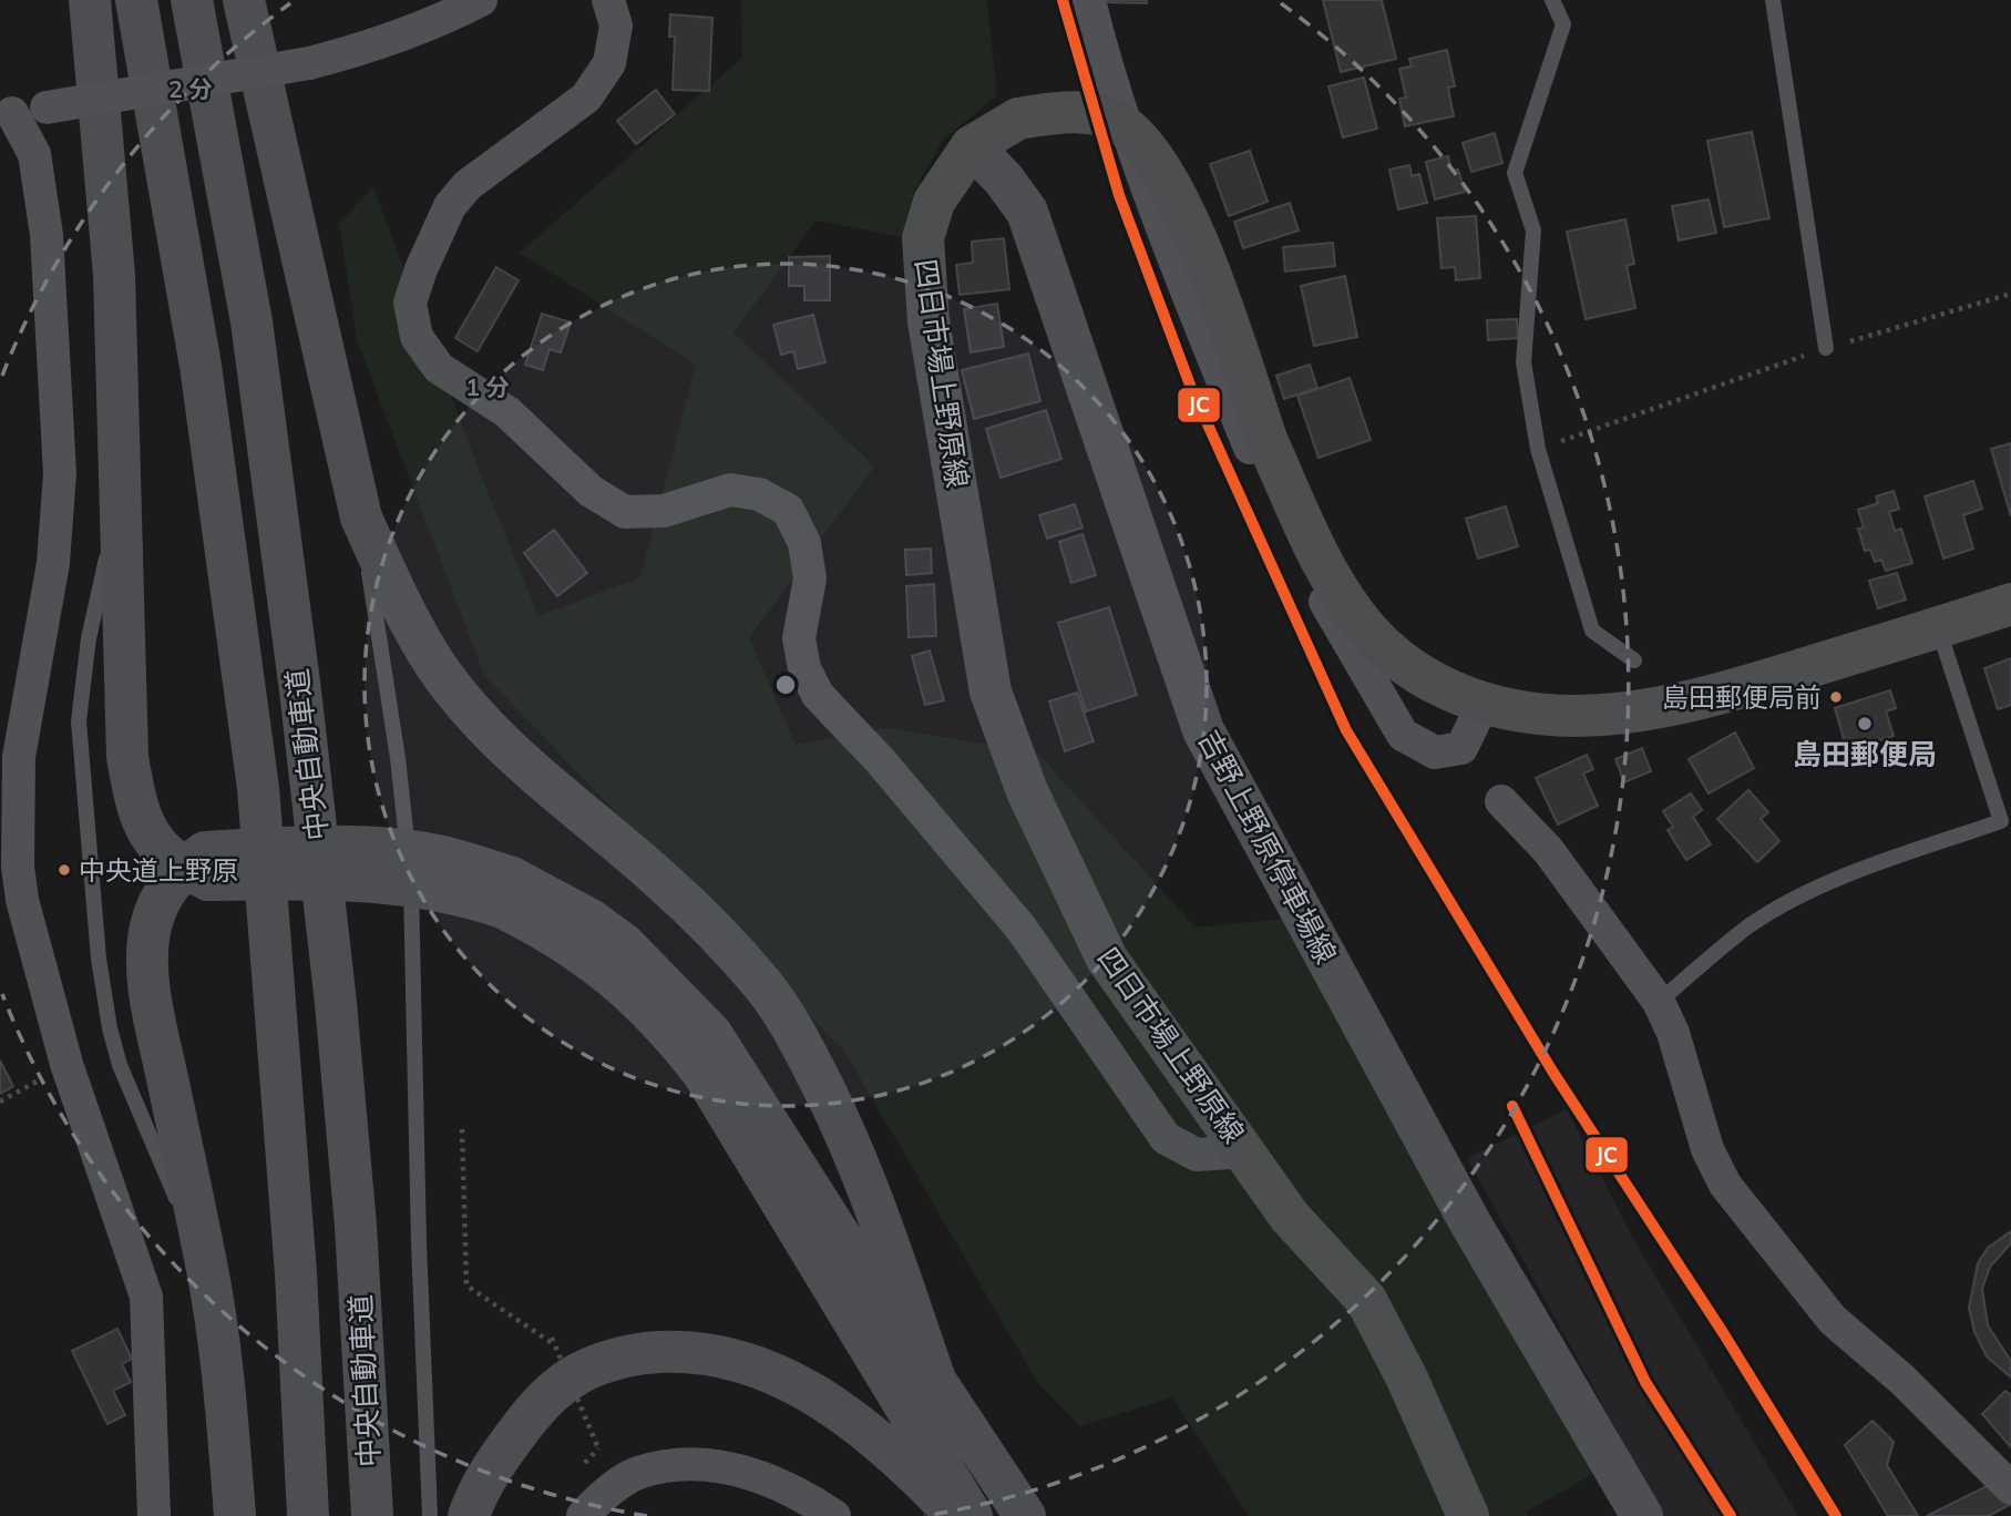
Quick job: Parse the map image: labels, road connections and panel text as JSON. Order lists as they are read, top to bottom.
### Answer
{
  "streets": {
    "highway": ["中央自動車道"],
    "main road": ["四日市場上野原線", "吉野上野原停車場線"]
  },
  "crossings": [
    ["四日市場上野原線", "吉野上野原停車場線"]
  ],
  "places": ["島田郵便局前", "島田郵便局", "中央道上野原"],
  "lines": ["transit line JC"],
  "rings": ["2 分", "1 分"]
}
